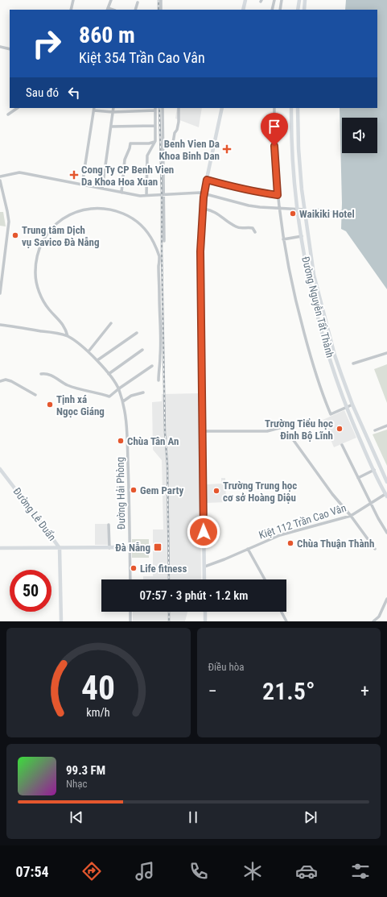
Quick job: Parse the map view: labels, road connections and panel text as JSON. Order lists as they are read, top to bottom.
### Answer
{
  "streets": {
    "main road": ["Đường Nguyễn Tất Thành", "Đường Lê Duẩn"],
    "street": ["Đường Hải Phòng", "Kiệt 112 Trần Cao Vân"]
  },
  "crossings": [
    ["Đường Nguyễn Tất Thành", "Kiệt 112 Trần Cao Vân"]
  ],
  "places": {
    "health": ["Benh Vien Da Khoa Binh Dan", "Cong Ty CP Benh Vien Da Khoa Hoa Xuan"],
    "other": [
      "Waikiki Hotel",
      "Trung tâm Dịch vụ Savico Đà Nẵng",
      "Tịnh xá Ngọc Giáng",
      "Trường Tiểu học Đinh Bộ Lĩnh",
      "Chùa Tân An",
      "Gem Party",
      "Trường Trung học cơ sở Hoàng Diệu",
      "Chùa Thuận Thành",
      "Life fitness"
    ],
    "transit": ["Đà Nẵng"]
  },
  "page": {
    "turn": ["860 m", "Kiệt 354 Trần Cao Vân"],
    "then": "Sau đó",
    "limit": "50",
    "trip": "07:57 · 3 phút · 1.2 km",
    "tile": "Điều hòa",
    "heat": ["−", "21.5°", "+"],
    "song": ["99.3 FM", "Nhạc"],
    "tabs": "07:54",
    "gauge": ["40", "km/h"]
  }
}
